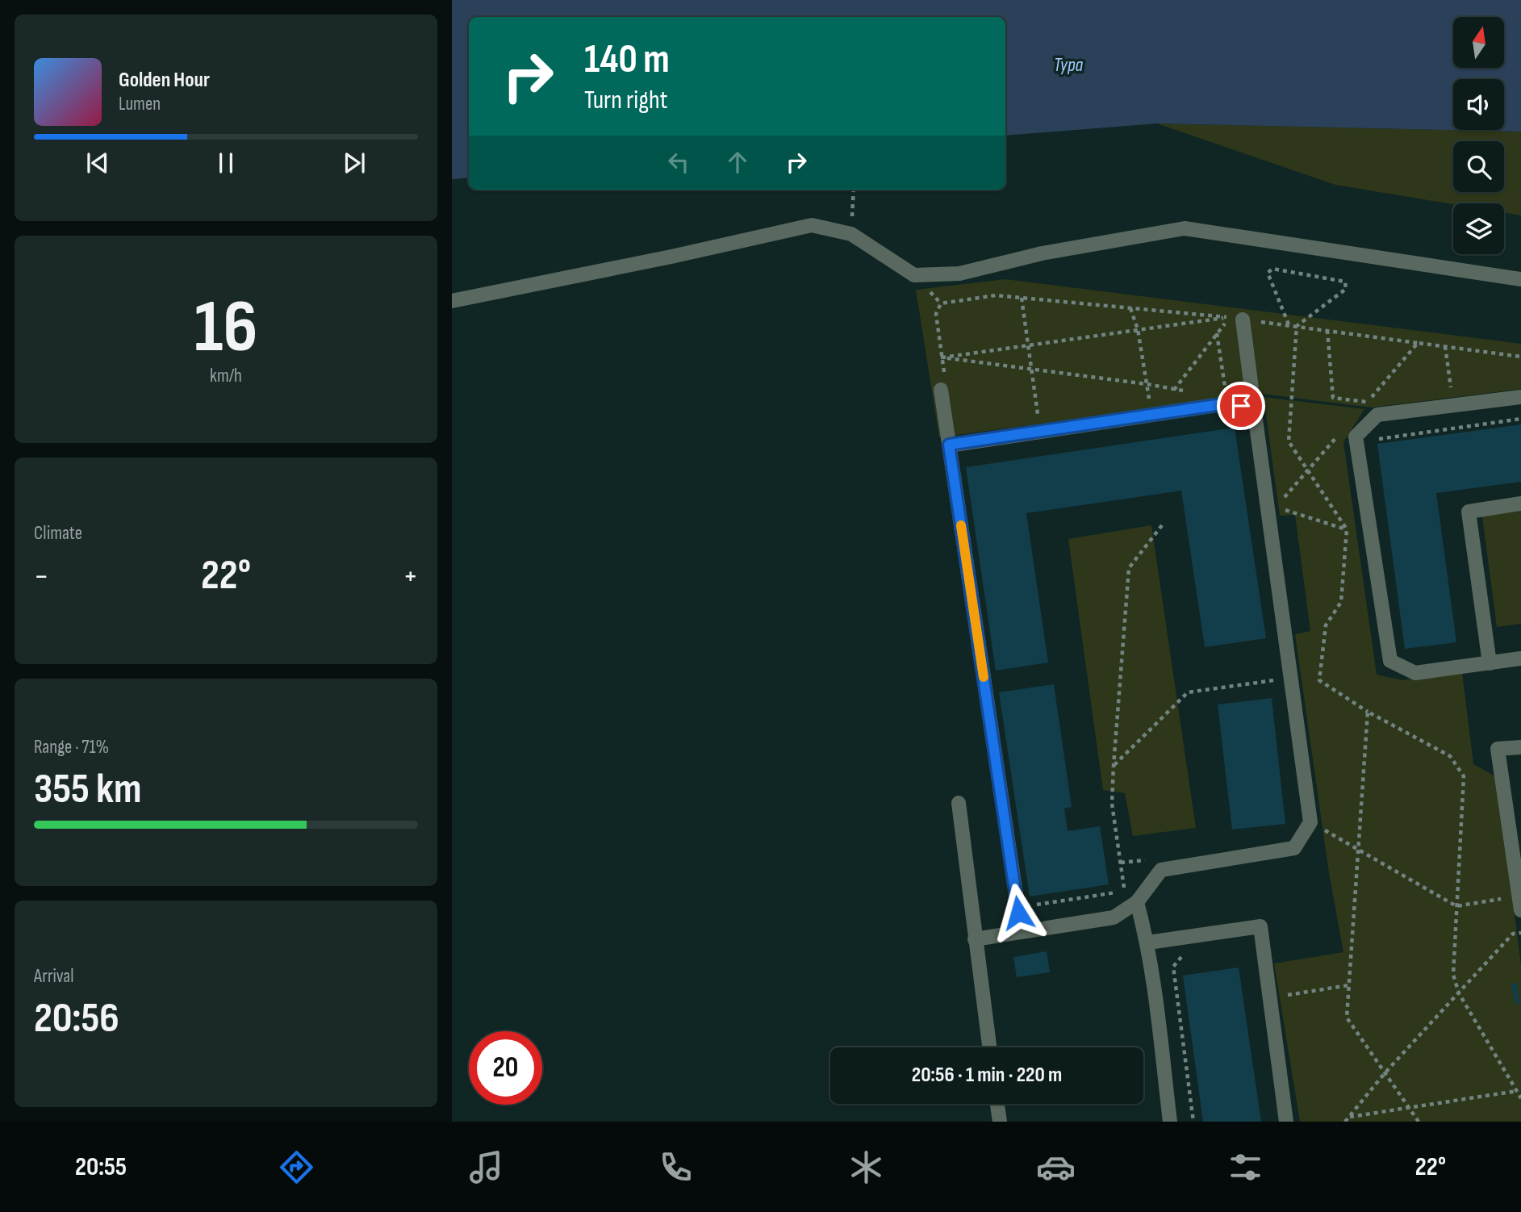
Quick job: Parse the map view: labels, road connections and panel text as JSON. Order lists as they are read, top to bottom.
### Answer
{
  "water": ["Тура"],
  "north": "top",
  "page": {
    "turn": ["140 m", "Turn right"],
    "song": ["Golden Hour", "Lumen"],
    "tile": [
      ["16", "km/h"],
      "Climate",
      ["Range · 71%", "355 km"],
      ["Arrival", "20:56"]
    ],
    "heat": ["−", "22°", "+"],
    "limit": "20",
    "trip": "20:56 · 1 min · 220 m",
    "tabs": ["20:55", "22°"]
  }
}
